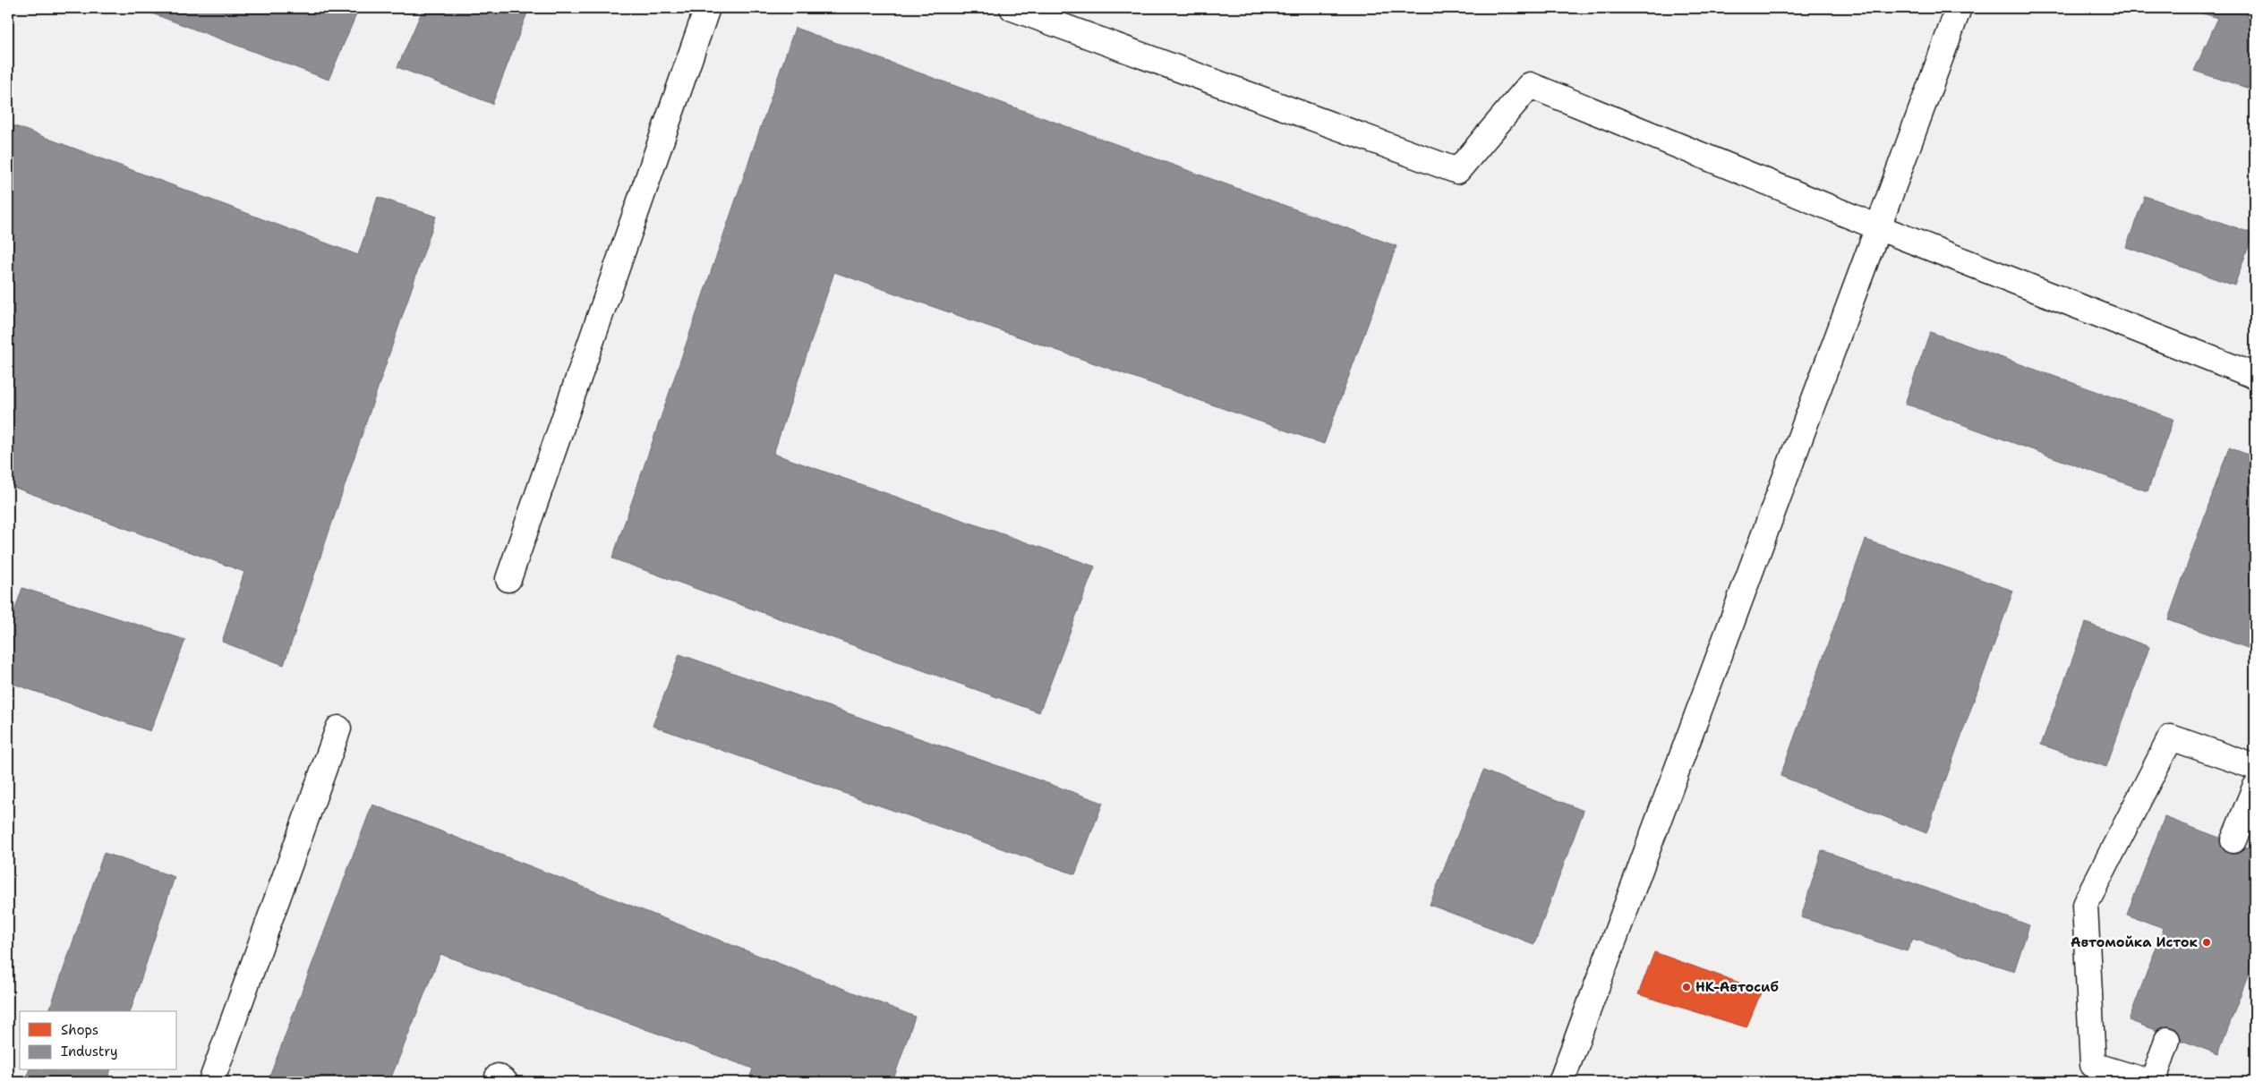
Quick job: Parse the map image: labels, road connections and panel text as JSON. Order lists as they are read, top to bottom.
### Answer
{
  "places": ["Автомойка Исток", "НК-Автосиб"],
  "legend": ["Shops", "Industry"]
}
